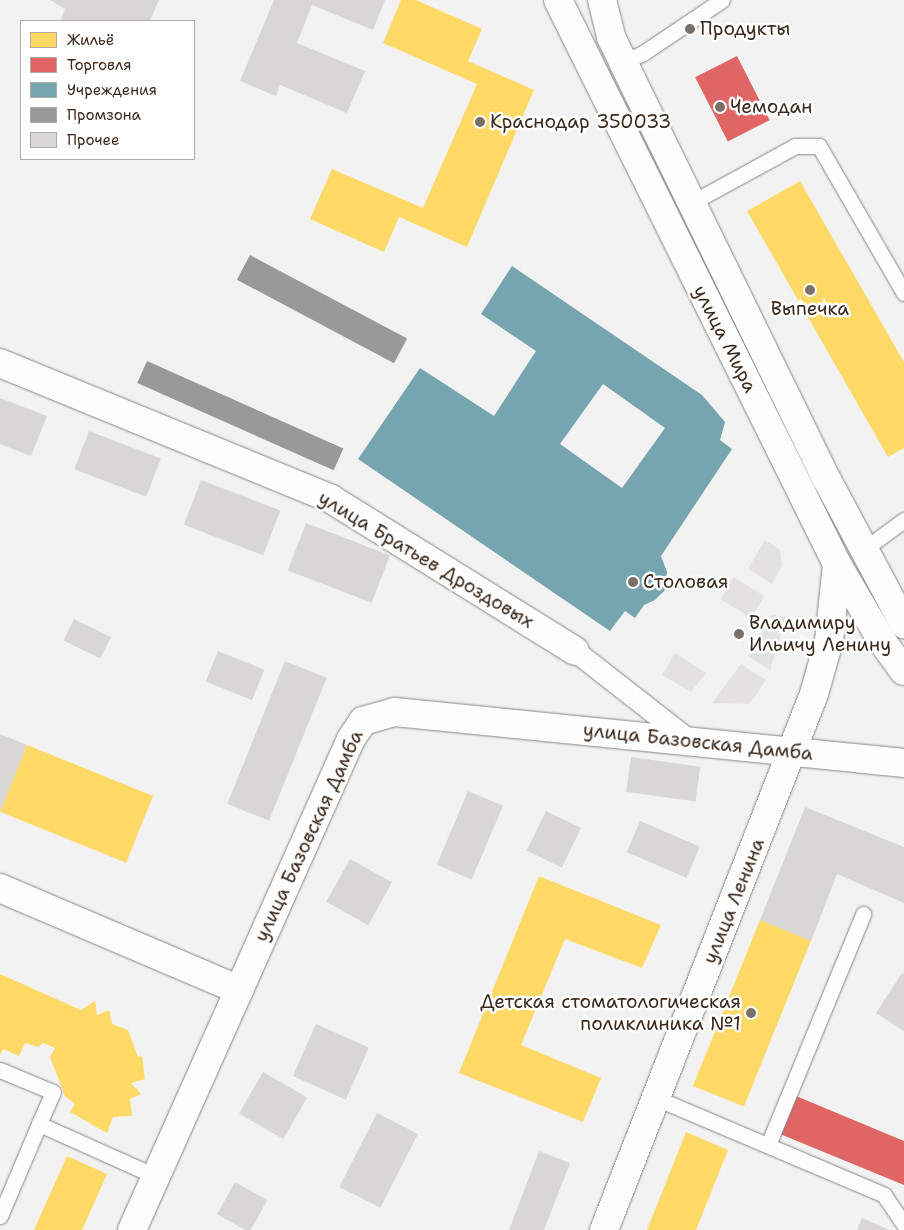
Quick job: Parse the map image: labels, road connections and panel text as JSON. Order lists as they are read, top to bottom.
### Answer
{
  "streets": {
    "street": [
      "улица Мира",
      "улица Братьев Дроздовых",
      "улица Базовская Дамба",
      "улица Ленина"
    ]
  },
  "crossings": [
    ["улица Мира", "улица Ленина"],
    ["улица Братьев Дроздовых", "улица Базовская Дамба"],
    ["улица Базовская Дамба", "улица Ленина"]
  ],
  "places": [
    "Продукты",
    "Чемодан",
    "Краснодар 350033",
    "Выпечка",
    "Столовая",
    "Владимиру Ильичу Ленину",
    "Детская стоматологическая поликлиника №1"
  ],
  "legend": [
    "Жильё",
    "Торговля",
    "Учреждения",
    "Промзона",
    "Прочее"
  ]
}
